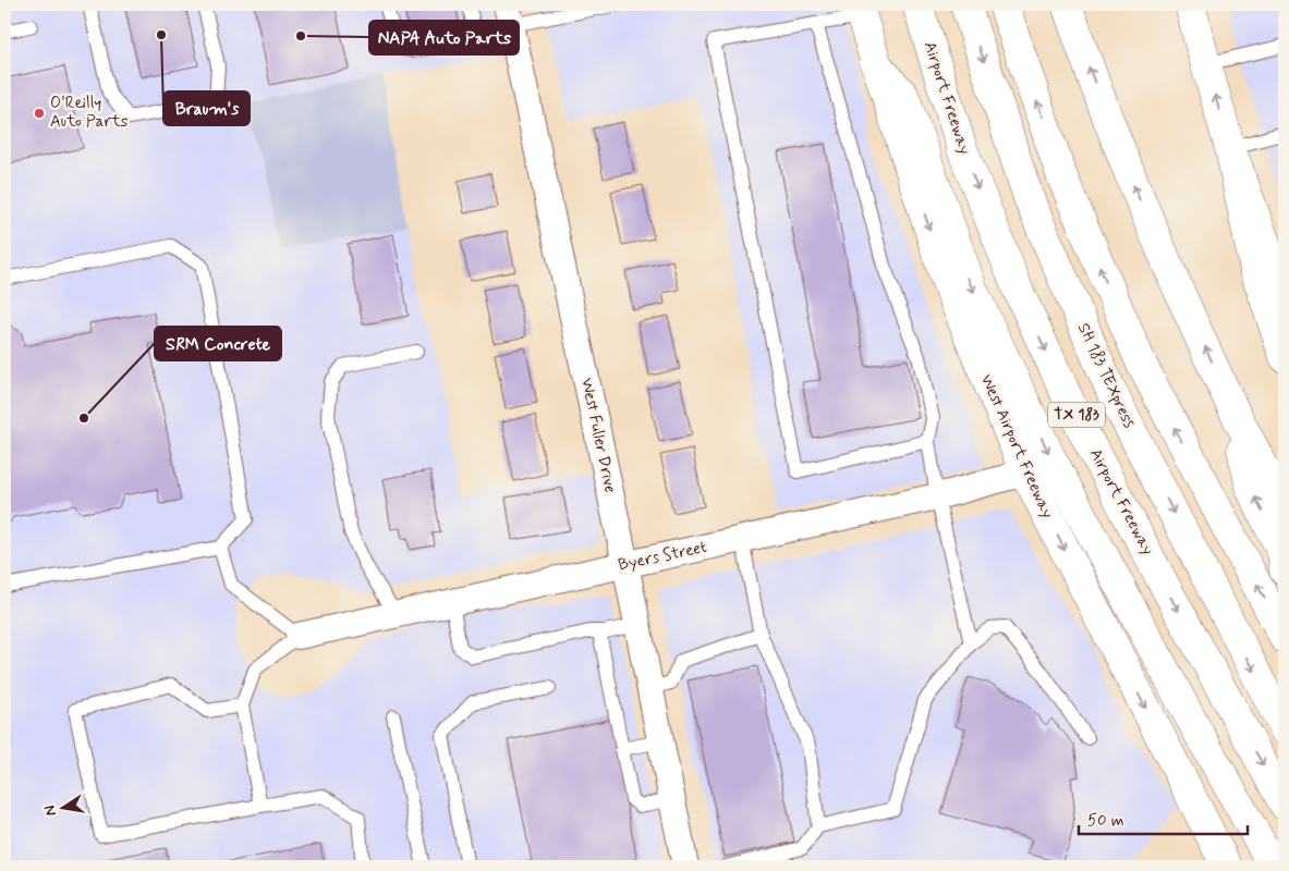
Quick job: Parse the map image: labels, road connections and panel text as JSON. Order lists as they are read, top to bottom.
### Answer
{
  "streets": {
    "main road": [
      "Airport Freeway",
      "SH 183 TEXpress",
      "TX 183",
      "West Airport Freeway"
    ],
    "street": ["West Fuller Drive", "Byers Street"]
  },
  "crossings": [
    ["West Fuller Drive", "Byers Street"],
    ["West Airport Freeway", "Byers Street"]
  ],
  "places": [
    "Braum's",
    "NAPA Auto Parts",
    "O'Reilly Auto Parts",
    "SRM Concrete"
  ],
  "scale_bar": "50 m",
  "north": "left"
}
